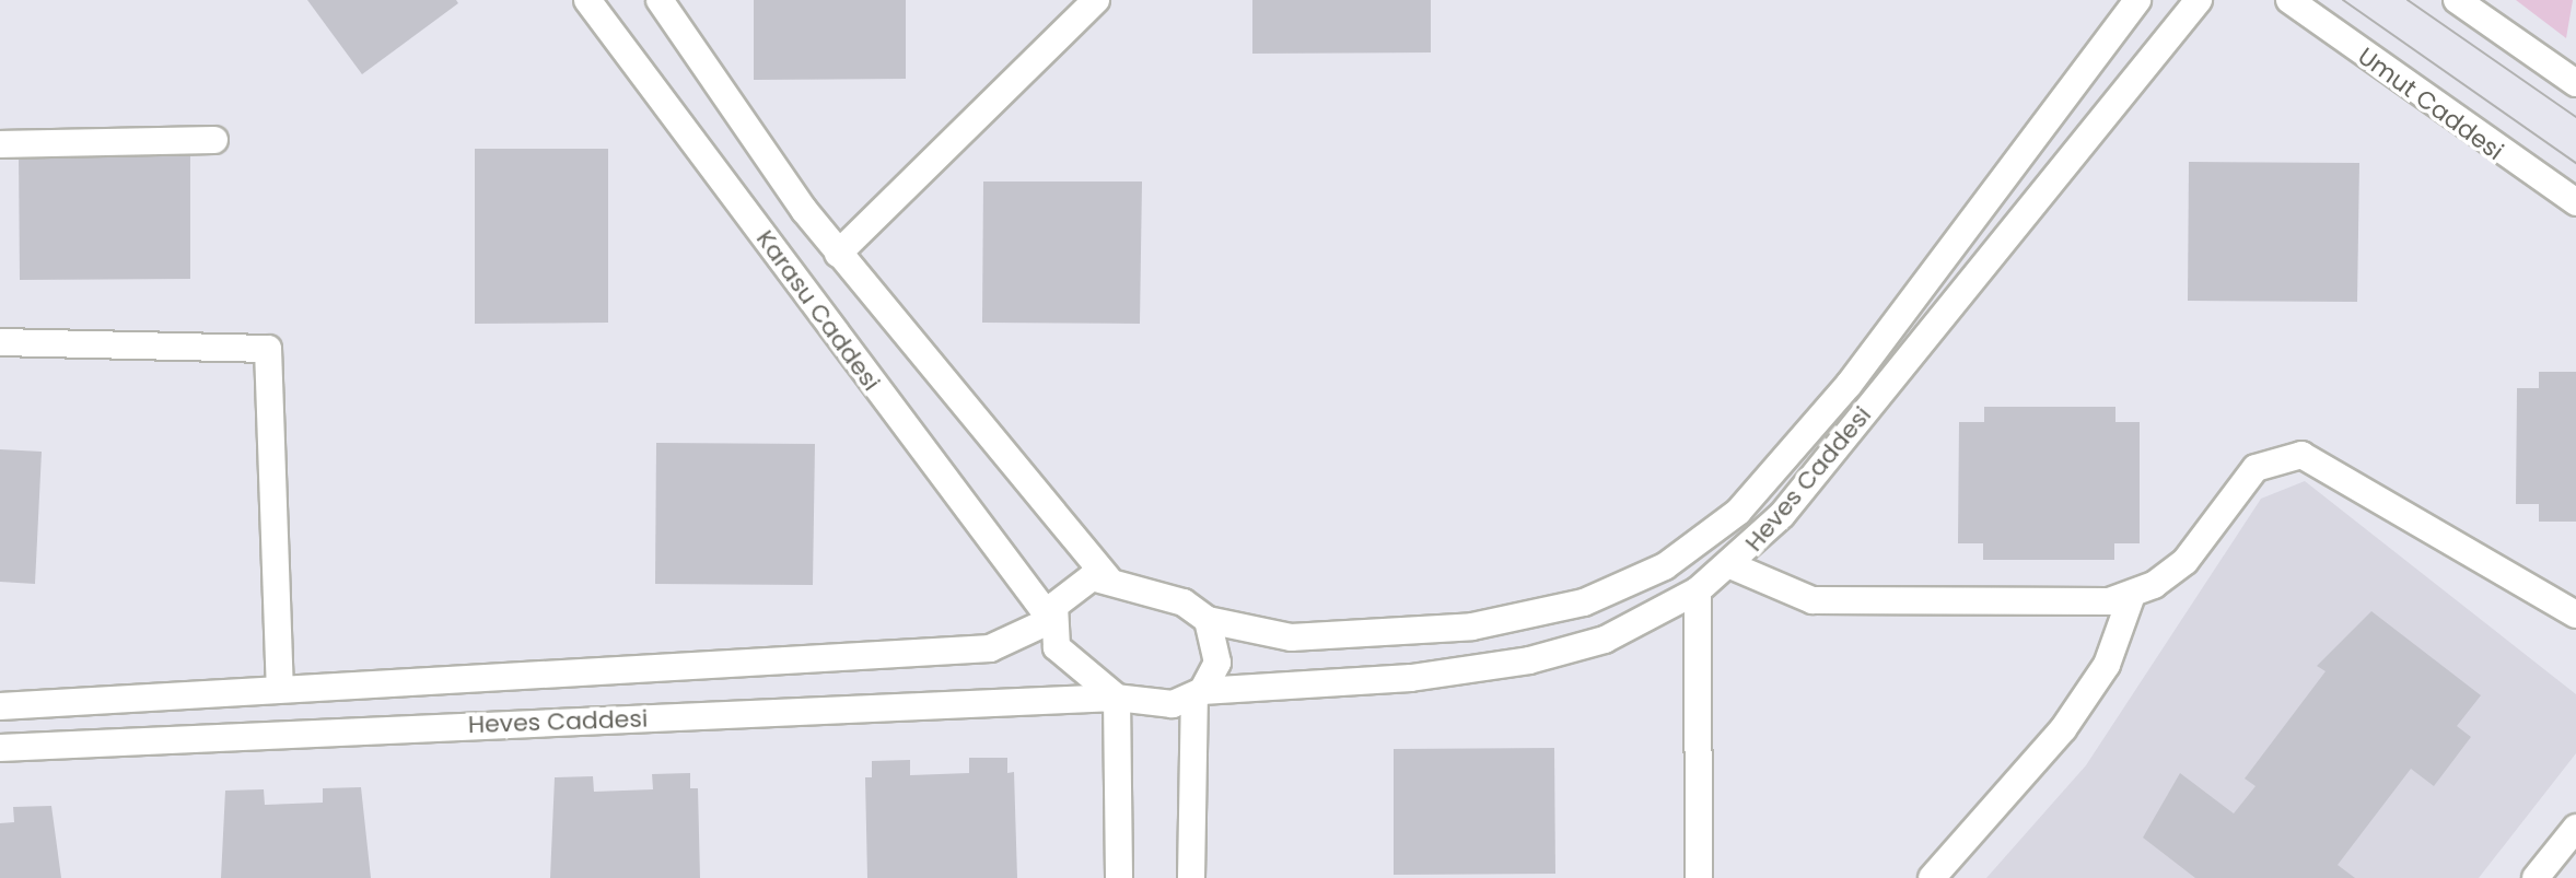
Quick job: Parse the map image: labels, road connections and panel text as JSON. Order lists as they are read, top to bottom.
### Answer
{
  "streets": {
    "street": ["Umut Caddesi", "Karasu Caddesi", "Heves Caddesi"]
  },
  "crossings": [
    ["Karasu Caddesi", "Heves Caddesi"]
  ]
}
